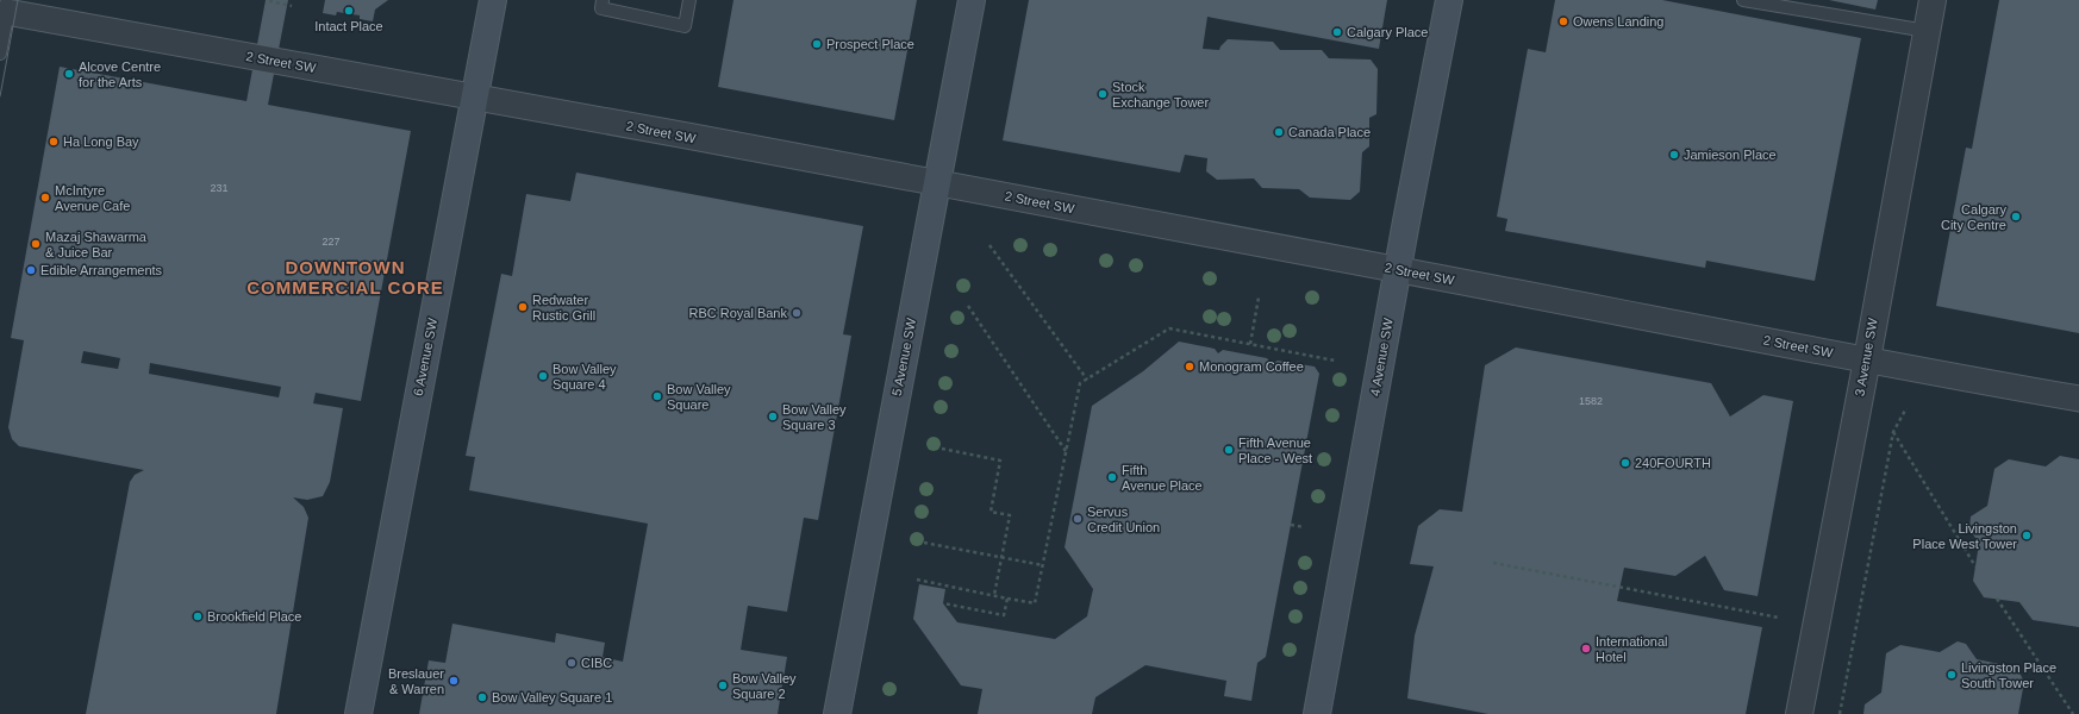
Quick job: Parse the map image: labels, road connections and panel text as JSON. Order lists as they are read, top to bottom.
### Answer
{
  "streets": {
    "main road": ["6 Avenue SW", "5 Avenue SW", "4 Avenue SW"],
    "street": ["2 Street SW", "3 Avenue SW"]
  },
  "crossings": [
    ["2 Street SW", "6 Avenue SW"],
    ["2 Street SW", "5 Avenue SW"],
    ["2 Street SW", "4 Avenue SW"],
    ["2 Street SW", "3 Avenue SW"]
  ],
  "districts": ["DOWNTOWN COMMERCIAL CORE"],
  "places": [
    "Intact Place",
    "Owens Landing",
    "Calgary Place",
    "Prospect Place",
    "Alcove Centre for the Arts",
    "Stock Exchange Tower",
    "Canada Place",
    "Ha Long Bay",
    "Jamieson Place",
    "McIntyre Avenue Cafe",
    "Calgary City Centre",
    "Mazaj Shawarma & Juice Bar",
    "Edible Arrangements",
    "Redwater Rustic Grill",
    "RBC Royal Bank",
    "Monogram Coffee",
    "Bow Valley Square 4",
    "Bow Valley Square",
    "Bow Valley Square 3",
    "Fifth Avenue Place - West",
    "240FOURTH",
    "Fifth Avenue Place",
    "Servus Credit Union",
    "Livingston Place West Tower",
    "Brookfield Place",
    "International Hotel",
    "CIBC",
    "Livingston Place South Tower",
    "Breslauer & Warren",
    "Bow Valley Square 2",
    "Bow Valley Square 1"
  ],
  "house_numbers": ["231", "227", "1582"]
}
